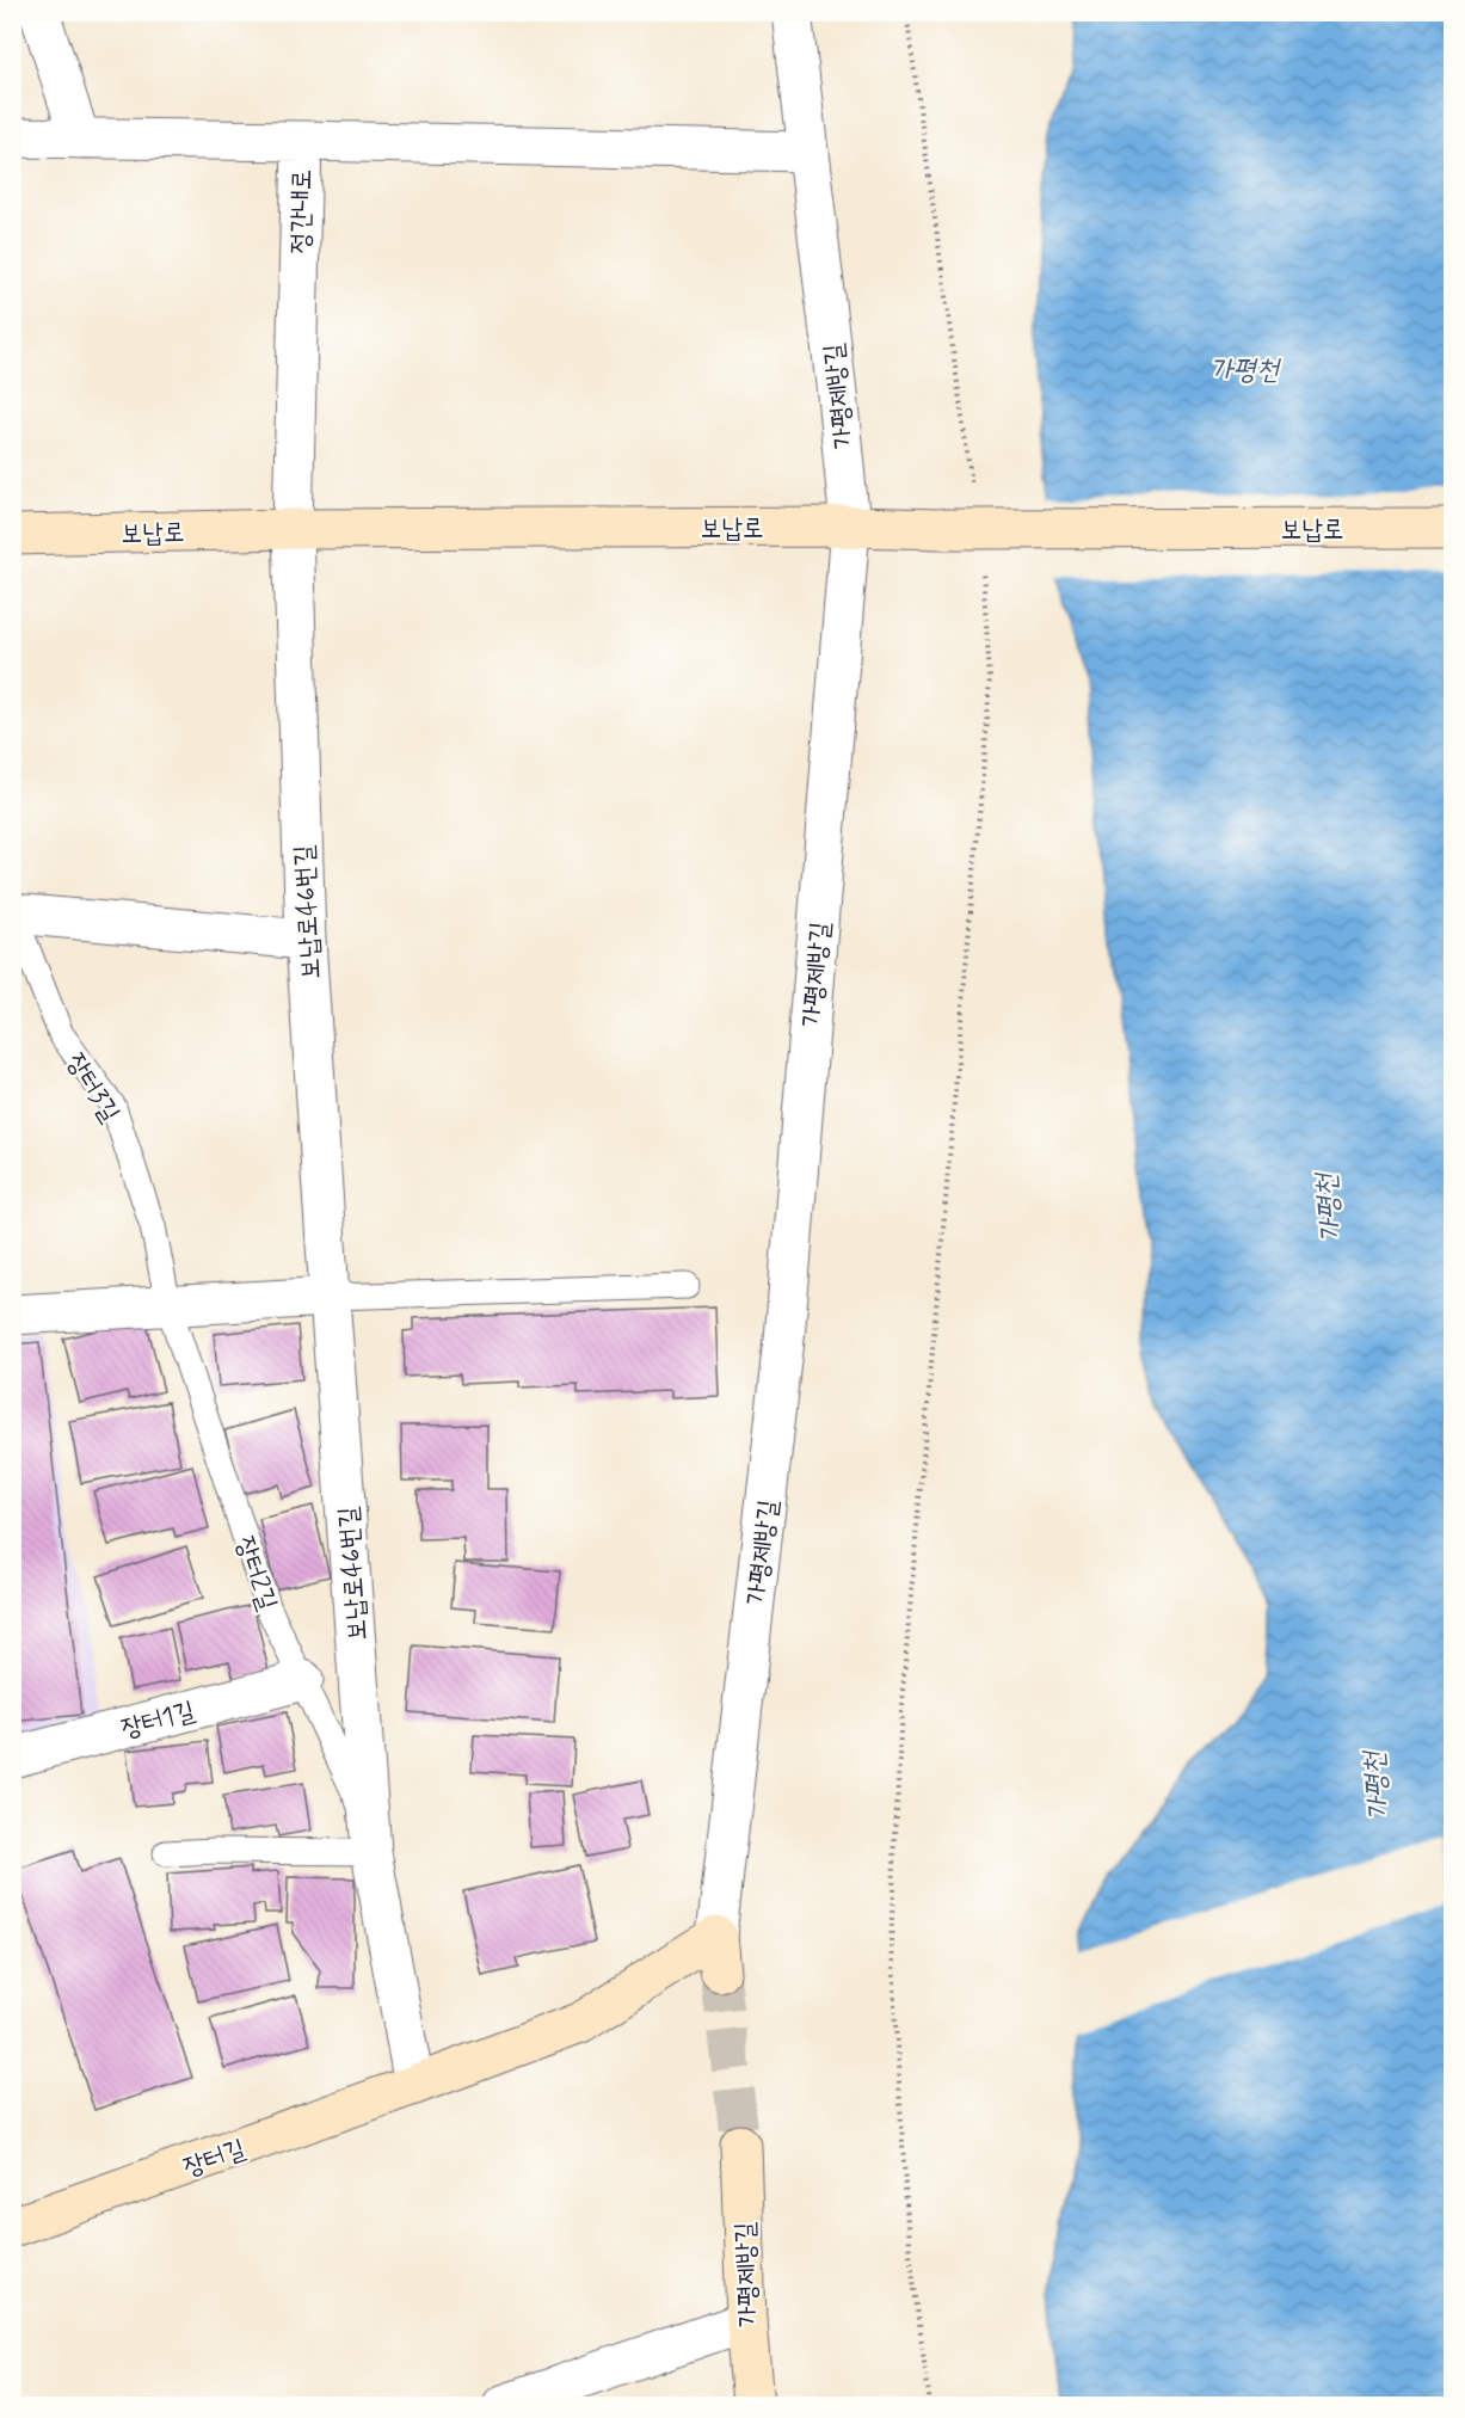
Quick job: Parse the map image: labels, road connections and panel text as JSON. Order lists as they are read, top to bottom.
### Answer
{
  "streets": {
    "street": [
      "정간내로",
      "가평제방길",
      "보납로",
      "보납로46번길",
      "장터3길",
      "장터1길",
      "장터길"
    ],
    "lane": ["장터2길"]
  },
  "crossings": [
    ["정간내로", "보납로"],
    ["정간내로", "보납로46번길"],
    ["가평제방길", "보납로"],
    ["가평제방길", "보납로46번길"],
    ["가평제방길", "장터길"],
    ["보납로", "보납로46번길"],
    ["보납로46번길", "장터3길"],
    ["보납로46번길", "장터2길"],
    ["보납로46번길", "장터길"],
    ["장터3길", "장터2길"],
    ["장터2길", "장터1길"]
  ],
  "water": ["가평천"]
}
